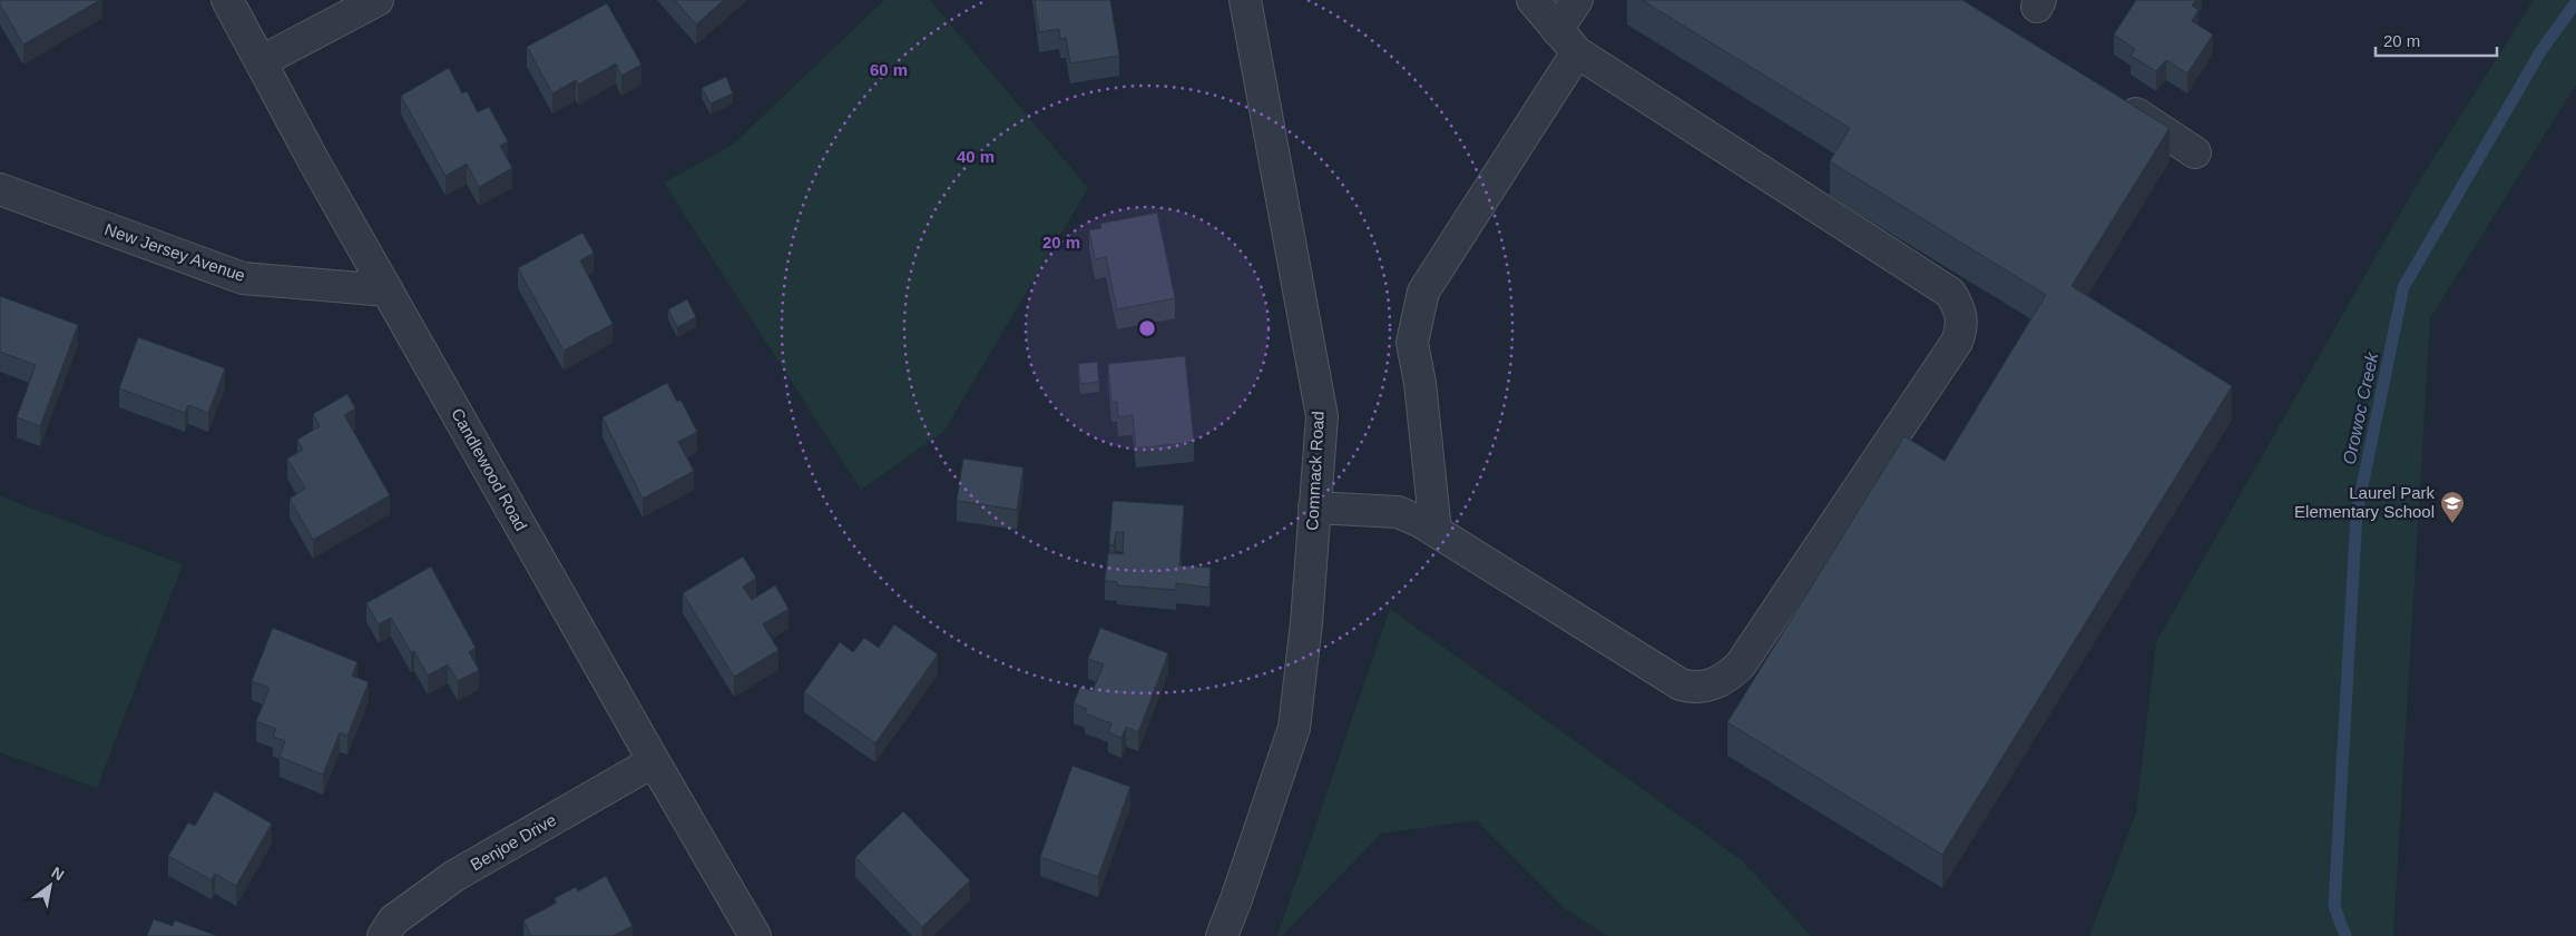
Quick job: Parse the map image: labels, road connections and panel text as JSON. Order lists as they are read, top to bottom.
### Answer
{
  "streets": {
    "street": [
      "New Jersey Avenue",
      "Candlewood Road",
      "Commack Road",
      "Benjoe Drive"
    ]
  },
  "crossings": [
    ["New Jersey Avenue", "Candlewood Road"],
    ["Candlewood Road", "Benjoe Drive"]
  ],
  "water": ["Orowoc Creek"],
  "places": {
    "school or university": ["Laurel Park Elementary School"]
  },
  "scale_bar": "20 m",
  "north": "top right",
  "rings": ["60 m", "40 m", "20 m"]
}
